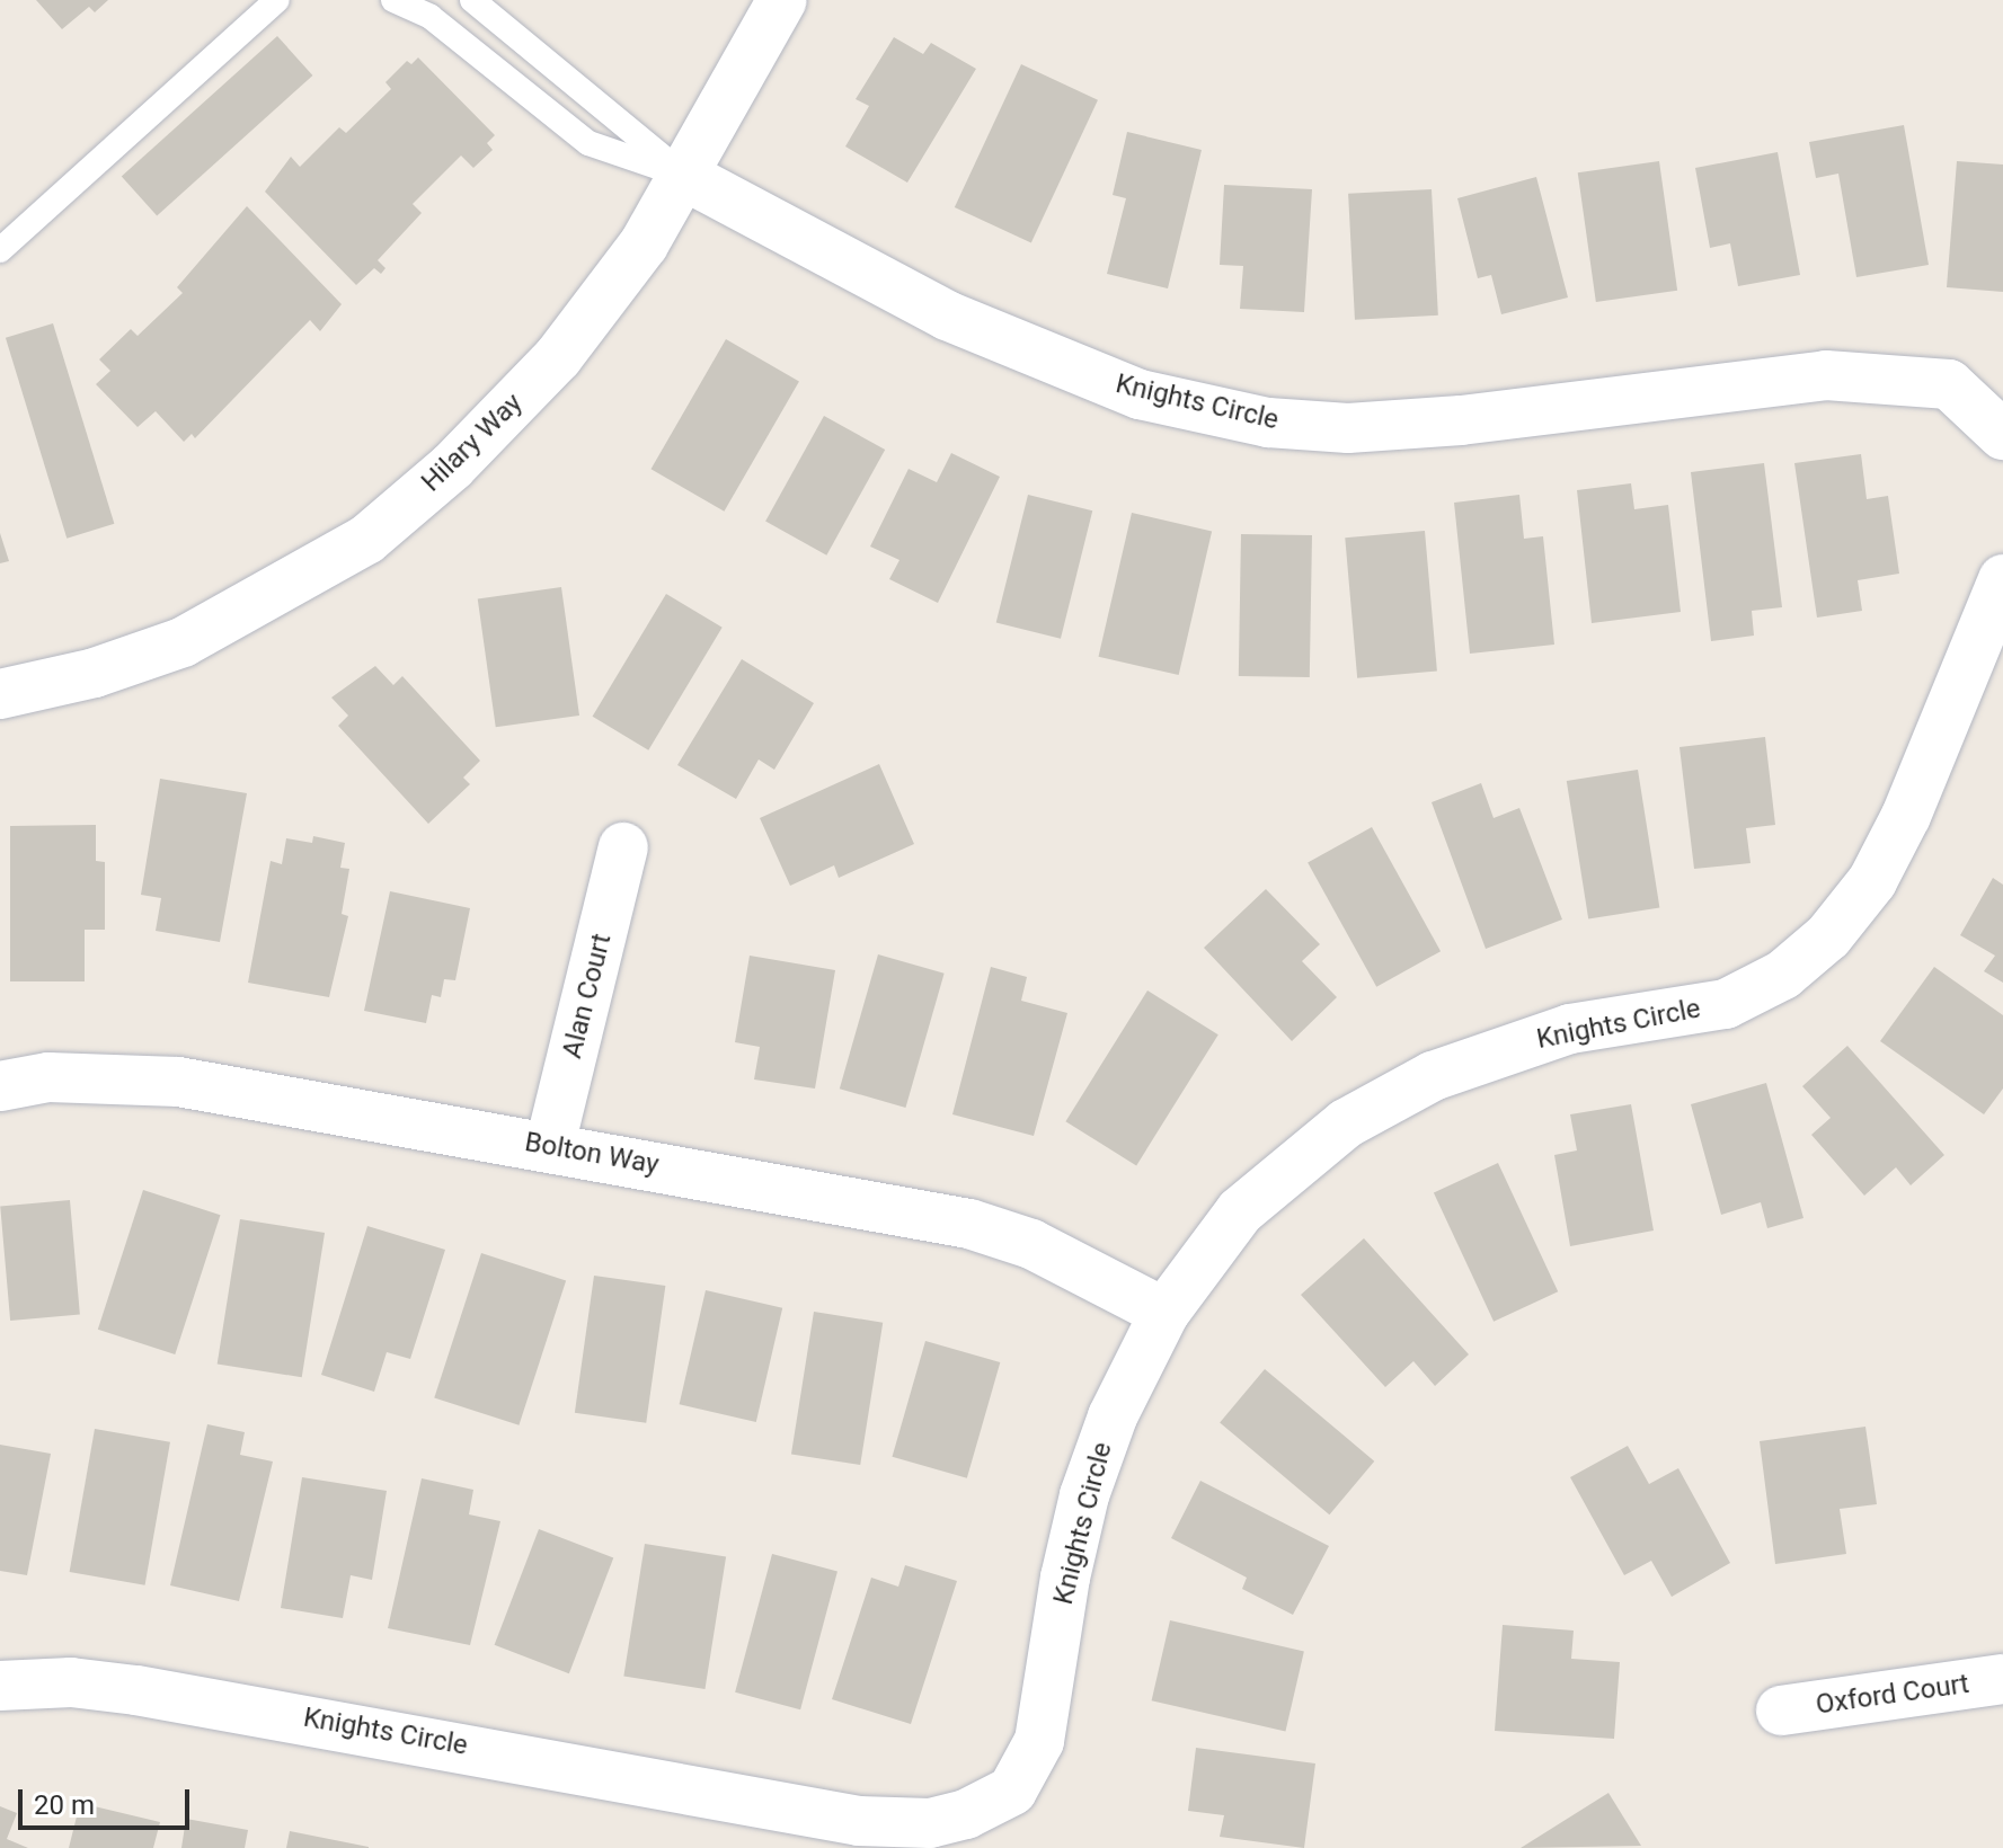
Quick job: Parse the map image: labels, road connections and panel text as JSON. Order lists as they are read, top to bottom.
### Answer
{
  "streets": {
    "street": [
      "Knights Circle",
      "Hilary Way",
      "Alan Court",
      "Bolton Way",
      "Oxford Court"
    ]
  },
  "crossings": [
    ["Knights Circle", "Hilary Way"],
    ["Knights Circle", "Bolton Way"],
    ["Alan Court", "Bolton Way"]
  ],
  "scale_bar": "20 m"
}
